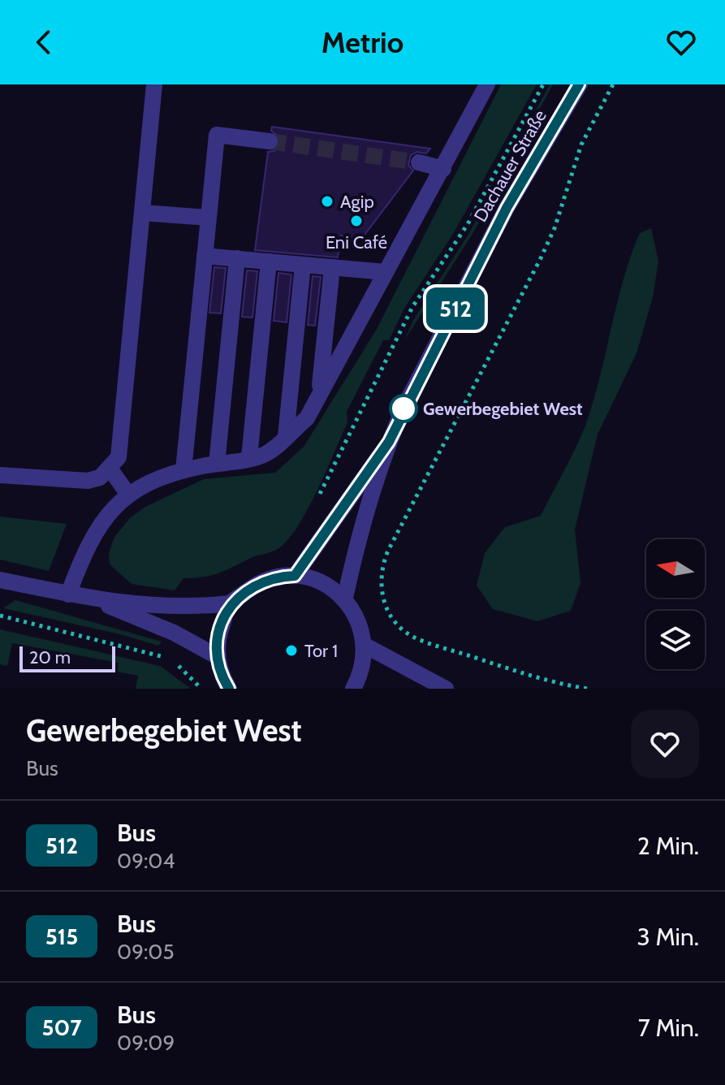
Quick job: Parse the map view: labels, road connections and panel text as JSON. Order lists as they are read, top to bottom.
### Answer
{
  "streets": {
    "street": ["Dachauer Straße"]
  },
  "places": [
    "Agip",
    "Eni Café",
    "Gewerbegebiet West",
    "Tor 1"
  ],
  "lines": ["bus line 512"],
  "scale_bar": "20 m",
  "north": "left",
  "page": {
    "header": "Metrio",
    "on_map": "512",
    "scale": "20 m",
    "heading": ["Gewerbegebiet West", "Bus"],
    "list": [
      {
        "mark": "512",
        "name": "Bus",
        "note": "09:04",
        "value": "2 Min."
      },
      {
        "mark": "515",
        "name": "Bus",
        "note": "09:05",
        "value": "3 Min."
      },
      {
        "mark": "507",
        "name": "Bus",
        "note": "09:09",
        "value": "7 Min."
      }
    ]
  }
}
